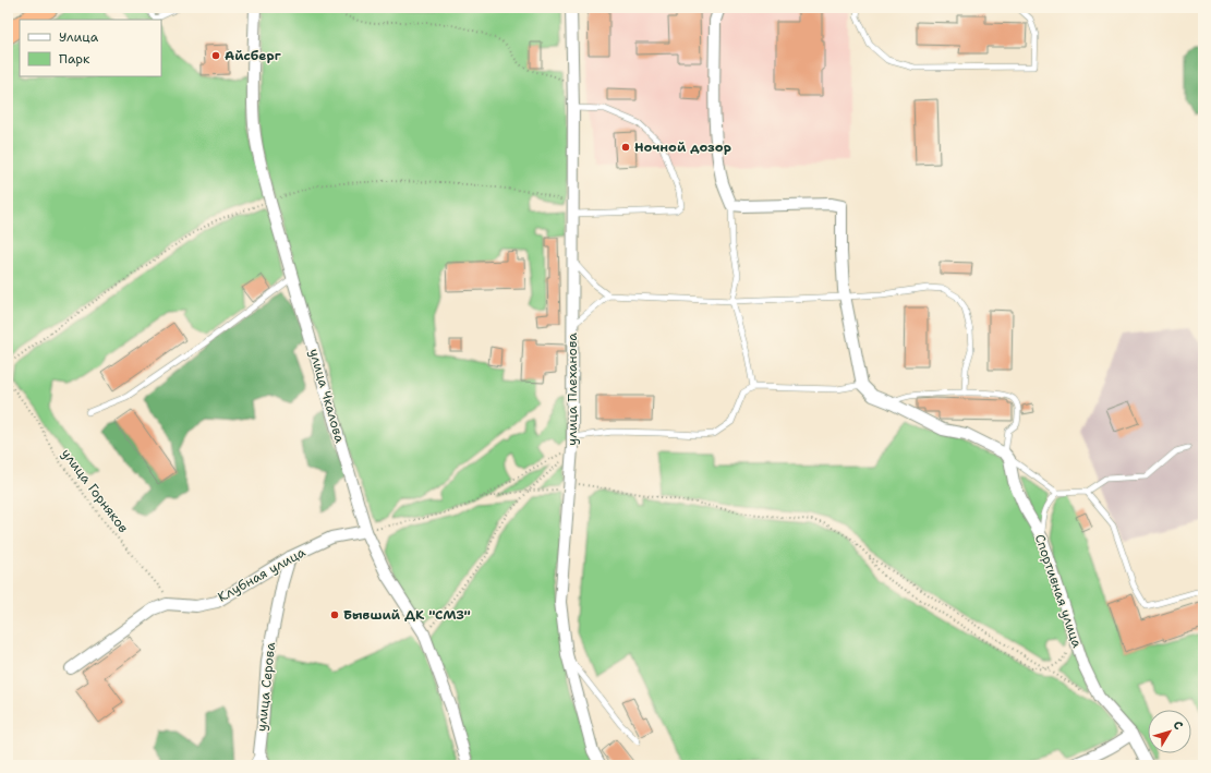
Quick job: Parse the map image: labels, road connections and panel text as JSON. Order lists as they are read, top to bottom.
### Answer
{
  "streets": {
    "street": [
      "улица Плеханова",
      "улица Чкалова",
      "Клубная улица",
      "Спортивная улица",
      "улица Серова"
    ],
    "path": ["улица Горняков"]
  },
  "crossings": [
    ["улица Чкалова", "Клубная улица"],
    ["улица Горняков", "Клубная улица"],
    ["Клубная улица", "улица Серова"]
  ],
  "places": ["Айсберг", "Ночной дозор", "Бывший ДК \"СМЗ\""],
  "legend": ["Улица", "Парк"],
  "north": "top right"
}
